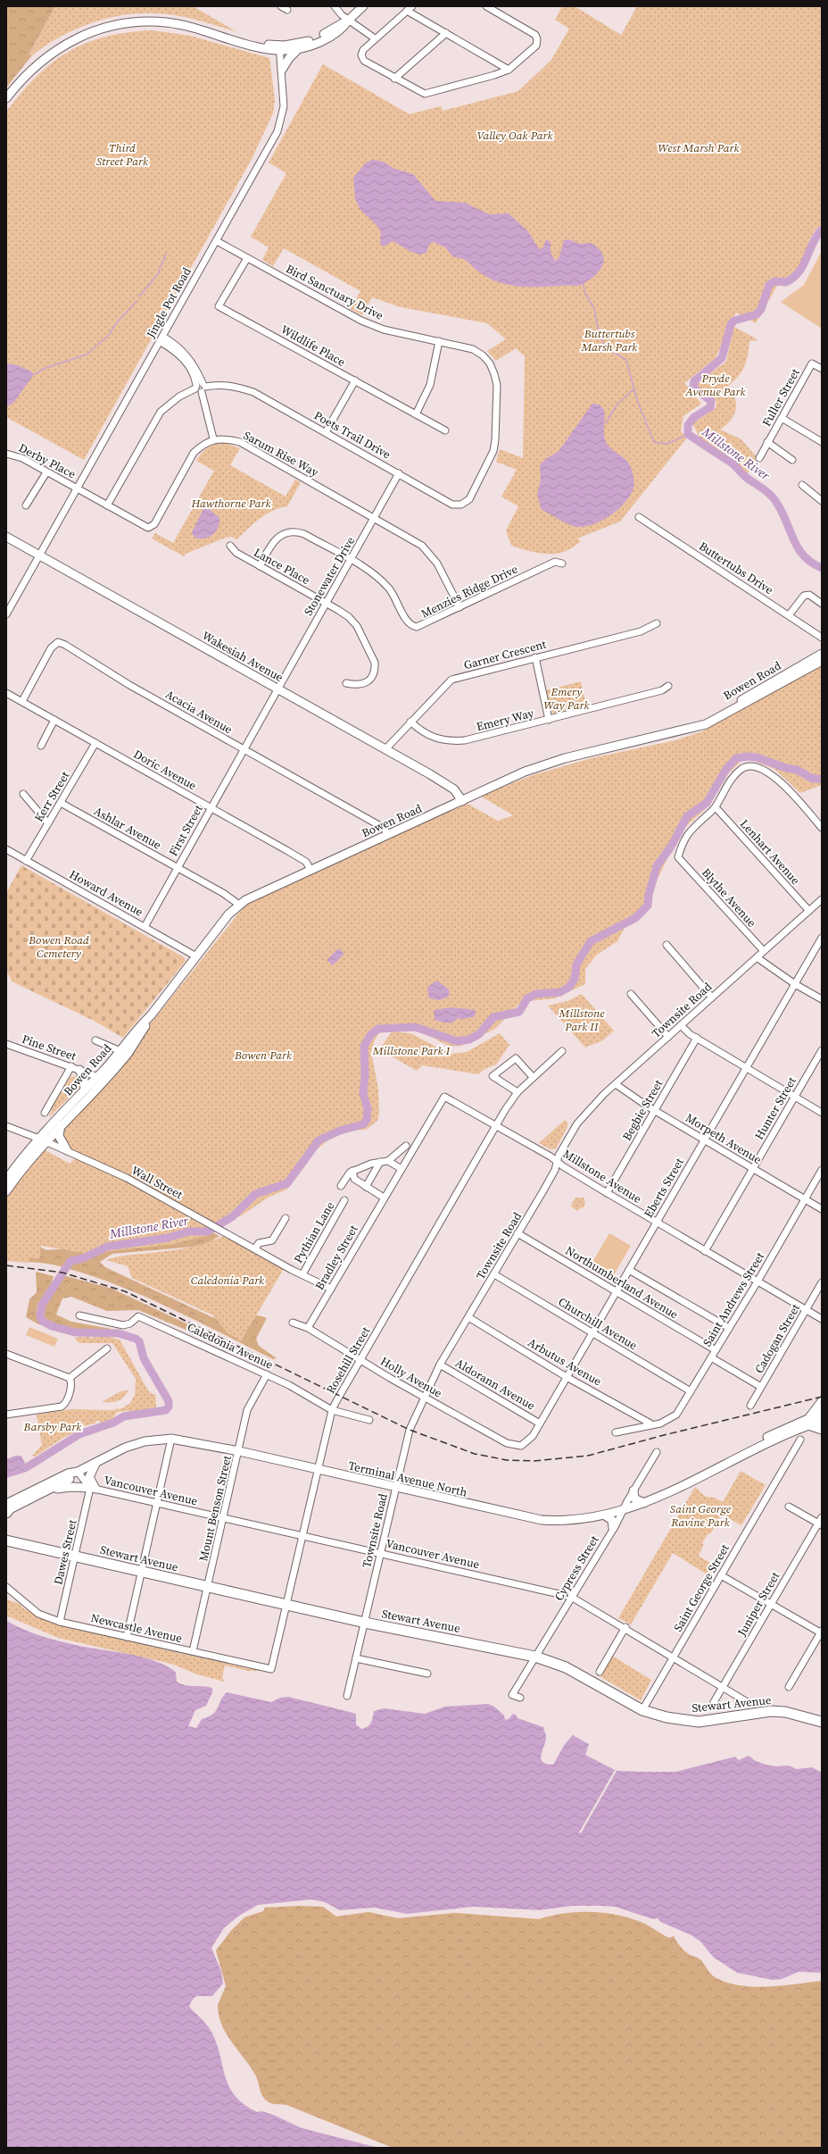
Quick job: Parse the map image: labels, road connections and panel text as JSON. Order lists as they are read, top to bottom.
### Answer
{
  "streets": {
    "highway": ["Stewart Avenue"],
    "main road": ["Wakesiah Avenue", "Bowen Road", "Terminal Avenue North"],
    "street": [
      "Bird Sanctuary Drive",
      "Jingle Pot Road",
      "Wildlife Place",
      "Fuller Street",
      "Poets Trail Drive",
      "Sarum Rise Way",
      "Derby Place",
      "Lance Place",
      "Buttertubs Drive",
      "Stonewater Drive",
      "Menzies Ridge Drive",
      "Garner Crescent",
      "Acacia Avenue",
      "Emery Way",
      "Doric Avenue",
      "Kerr Street",
      "Ashlar Avenue",
      "First Street",
      "Lenhart Avenue",
      "Howard Avenue",
      "Blythe Avenue",
      "Townsite Road",
      "Pine Street",
      "Hunter Street",
      "Begbie Street",
      "Morpeth Avenue",
      "Millstone Avenue",
      "Wall Street",
      "Eberts Street",
      "Pythian Lane",
      "Bradley Street",
      "Northumberland Avenue",
      "Saint Andrews Street",
      "Churchill Avenue",
      "Cadogan Street",
      "Caledonia Avenue",
      "Rosehill Street",
      "Arbutus Avenue",
      "Holly Avenue",
      "Aldorann Avenue",
      "Vancouver Avenue",
      "Mount Benson Street",
      "Dawes Street",
      "Cypress Street",
      "Saint George Street",
      "Juniper Street",
      "Newcastle Avenue"
    ]
  },
  "crossings": [
    ["Bird Sanctuary Drive", "Jingle Pot Road"],
    ["Bird Sanctuary Drive", "Wildlife Place"],
    ["Bird Sanctuary Drive", "Poets Trail Drive"],
    ["Jingle Pot Road", "Derby Place"],
    ["Jingle Pot Road", "Wakesiah Avenue"],
    ["Poets Trail Drive", "Stonewater Drive"],
    ["Sarum Rise Way", "Stonewater Drive"],
    ["Sarum Rise Way", "Menzies Ridge Drive"],
    ["Lance Place", "Stonewater Drive"],
    ["Stonewater Drive", "Menzies Ridge Drive"],
    ["Stonewater Drive", "Wakesiah Avenue"],
    ["Stonewater Drive", "First Street"],
    ["Garner Crescent", "Wakesiah Avenue"],
    ["Garner Crescent", "Emery Way"],
    ["Wakesiah Avenue", "Bowen Road"],
    ["Wakesiah Avenue", "First Street"],
    ["Bowen Road", "Acacia Avenue"],
    ["Bowen Road", "Doric Avenue"],
    ["Bowen Road", "Ashlar Avenue"],
    ["Bowen Road", "Howard Avenue"],
    ["Bowen Road", "Pine Street"],
    ["Bowen Road", "Wall Street"],
    ["Acacia Avenue", "Doric Avenue"],
    ["Acacia Avenue", "First Street"],
    ["Doric Avenue", "Kerr Street"],
    ["Doric Avenue", "First Street"],
    ["Kerr Street", "Ashlar Avenue"],
    ["Kerr Street", "Howard Avenue"],
    ["Ashlar Avenue", "First Street"],
    ["First Street", "Howard Avenue"],
    ["Lenhart Avenue", "Blythe Avenue"],
    ["Lenhart Avenue", "Townsite Road"],
    ["Blythe Avenue", "Townsite Road"],
    ["Townsite Road", "Morpeth Avenue"],
    ["Townsite Road", "Millstone Avenue"],
    ["Townsite Road", "Northumberland Avenue"],
    ["Townsite Road", "Churchill Avenue"],
    ["Townsite Road", "Arbutus Avenue"],
    ["Townsite Road", "Holly Avenue"],
    ["Townsite Road", "Aldorann Avenue"],
    ["Townsite Road", "Terminal Avenue North"],
    ["Townsite Road", "Vancouver Avenue"],
    ["Townsite Road", "Stewart Avenue"],
    ["Hunter Street", "Morpeth Avenue"],
    ["Hunter Street", "Millstone Avenue"],
    ["Begbie Street", "Morpeth Avenue"],
    ["Begbie Street", "Millstone Avenue"],
    ["Morpeth Avenue", "Eberts Street"],
    ["Morpeth Avenue", "Saint Andrews Street"],
    ["Millstone Avenue", "Eberts Street"],
    ["Millstone Avenue", "Bradley Street"],
    ["Millstone Avenue", "Saint Andrews Street"],
    ["Millstone Avenue", "Cadogan Street"],
    ["Millstone Avenue", "Rosehill Street"],
    ["Wall Street", "Pythian Lane"],
    ["Wall Street", "Bradley Street"],
    ["Eberts Street", "Northumberland Avenue"],
    ["Eberts Street", "Churchill Avenue"],
    ["Eberts Street", "Arbutus Avenue"],
    ["Eberts Street", "Holly Avenue"],
    ["Eberts Street", "Aldorann Avenue"],
    ["Bradley Street", "Holly Avenue"],
    ["Northumberland Avenue", "Saint Andrews Street"],
    ["Saint Andrews Street", "Churchill Avenue"],
    ["Saint Andrews Street", "Arbutus Avenue"],
    ["Caledonia Avenue", "Rosehill Street"],
    ["Caledonia Avenue", "Mount Benson Street"],
    ["Rosehill Street", "Holly Avenue"],
    ["Rosehill Street", "Terminal Avenue North"],
    ["Rosehill Street", "Vancouver Avenue"],
    ["Rosehill Street", "Stewart Avenue"],
    ["Rosehill Street", "Newcastle Avenue"],
    ["Terminal Avenue North", "Vancouver Avenue"],
    ["Terminal Avenue North", "Mount Benson Street"],
    ["Terminal Avenue North", "Cypress Street"],
    ["Vancouver Avenue", "Mount Benson Street"],
    ["Vancouver Avenue", "Dawes Street"],
    ["Vancouver Avenue", "Cypress Street"],
    ["Vancouver Avenue", "Saint George Street"],
    ["Vancouver Avenue", "Juniper Street"],
    ["Mount Benson Street", "Stewart Avenue"],
    ["Mount Benson Street", "Newcastle Avenue"],
    ["Dawes Street", "Stewart Avenue"],
    ["Dawes Street", "Newcastle Avenue"],
    ["Stewart Avenue", "Cypress Street"],
    ["Stewart Avenue", "Saint George Street"]
  ],
  "water": ["Millstone River"],
  "parks": [
    "Valley Oak Park",
    "Third Street Park",
    "West Marsh Park",
    "Buttertubs Marsh Park",
    "Pryde Avenue Park",
    "Hawthorne Park",
    "Emery Way Park",
    "Bowen Road Cemetery",
    "Millstone Park II",
    "Millstone Park I",
    "Bowen Park",
    "Caledonia Park",
    "Barsby Park",
    "Saint George Ravine Park"
  ]
}
